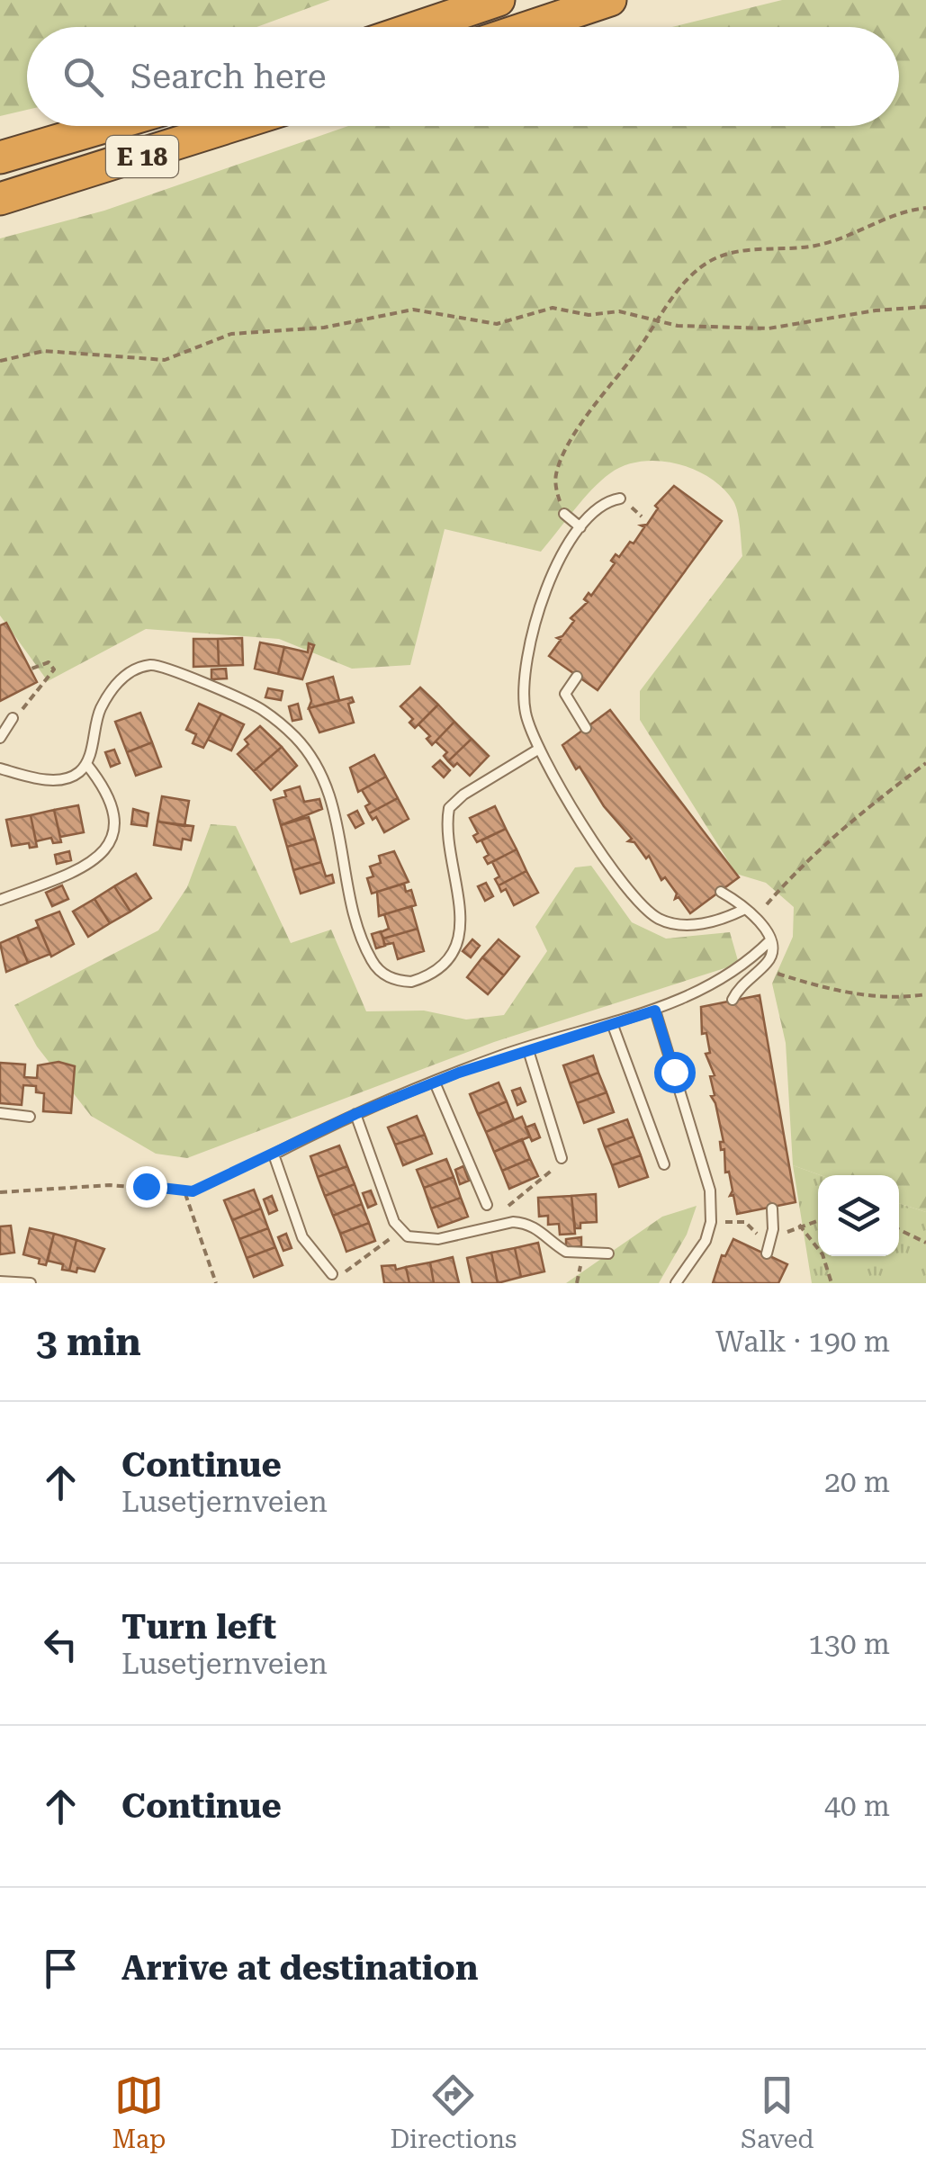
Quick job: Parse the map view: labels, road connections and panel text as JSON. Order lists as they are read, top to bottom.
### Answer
{
  "streets": {
    "highway": ["E 18"]
  },
  "page": {
    "search": "Search here",
    "heading": ["3 min", "Walk · 190 m"],
    "list": [
      ["Continue", "Lusetjernveien", "20 m"],
      ["Turn left", "Lusetjernveien", "130 m"],
      ["Continue", "40 m"],
      "Arrive at destination"
    ],
    "nav": ["Map", "Directions", "Saved"]
  }
}
